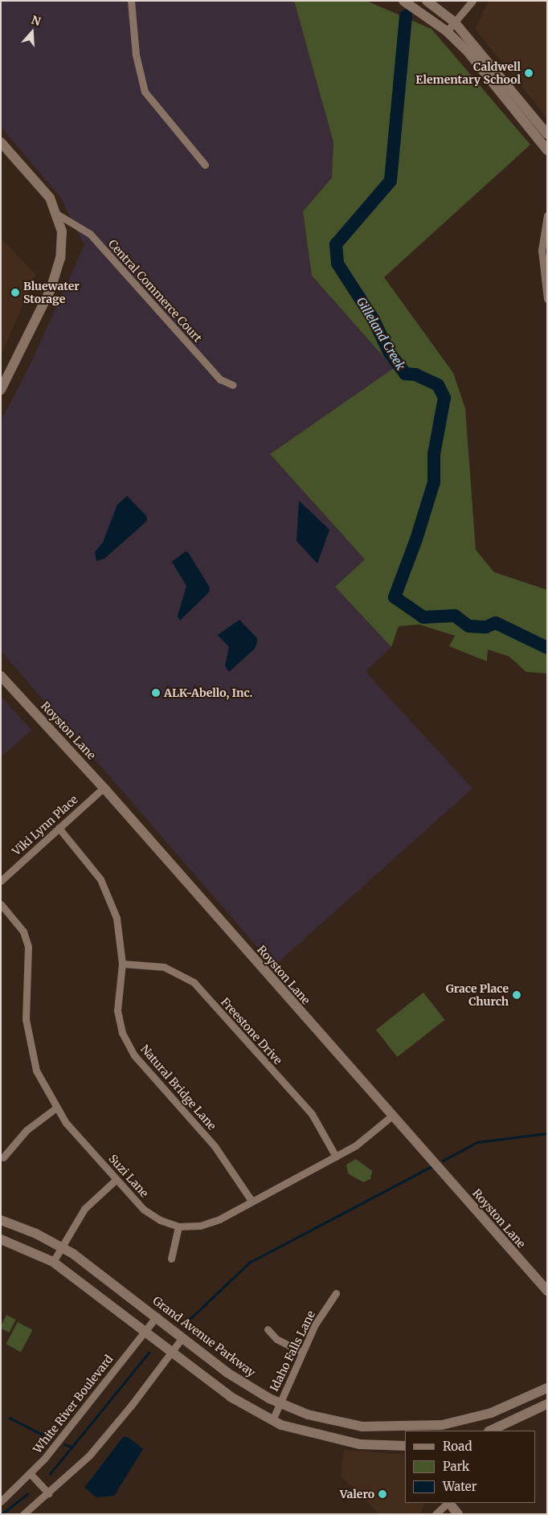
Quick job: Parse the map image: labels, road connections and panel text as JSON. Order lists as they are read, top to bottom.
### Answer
{
  "streets": {
    "street": [
      "Central Commerce Court",
      "Royston Lane",
      "Viki Lynn Place",
      "Freestone Drive",
      "Natural Bridge Lane",
      "Suzi Lane",
      "Grand Avenue Parkway",
      "Idaho Falls Lane",
      "White River Boulevard"
    ]
  },
  "crossings": [
    ["Royston Lane", "Viki Lynn Place"],
    ["Royston Lane", "Suzi Lane"],
    ["Viki Lynn Place", "Natural Bridge Lane"],
    ["Freestone Drive", "Natural Bridge Lane"],
    ["Freestone Drive", "Suzi Lane"],
    ["Natural Bridge Lane", "Suzi Lane"],
    ["Grand Avenue Parkway", "Idaho Falls Lane"],
    ["Grand Avenue Parkway", "White River Boulevard"]
  ],
  "water": ["Gilleland Creek"],
  "places": [
    "Caldwell Elementary School",
    "Bluewater Storage",
    "ALK-Abello, Inc.",
    "Grace Place Church",
    "Valero"
  ],
  "legend": ["Road", "Park", "Water"],
  "north": "top"
}
